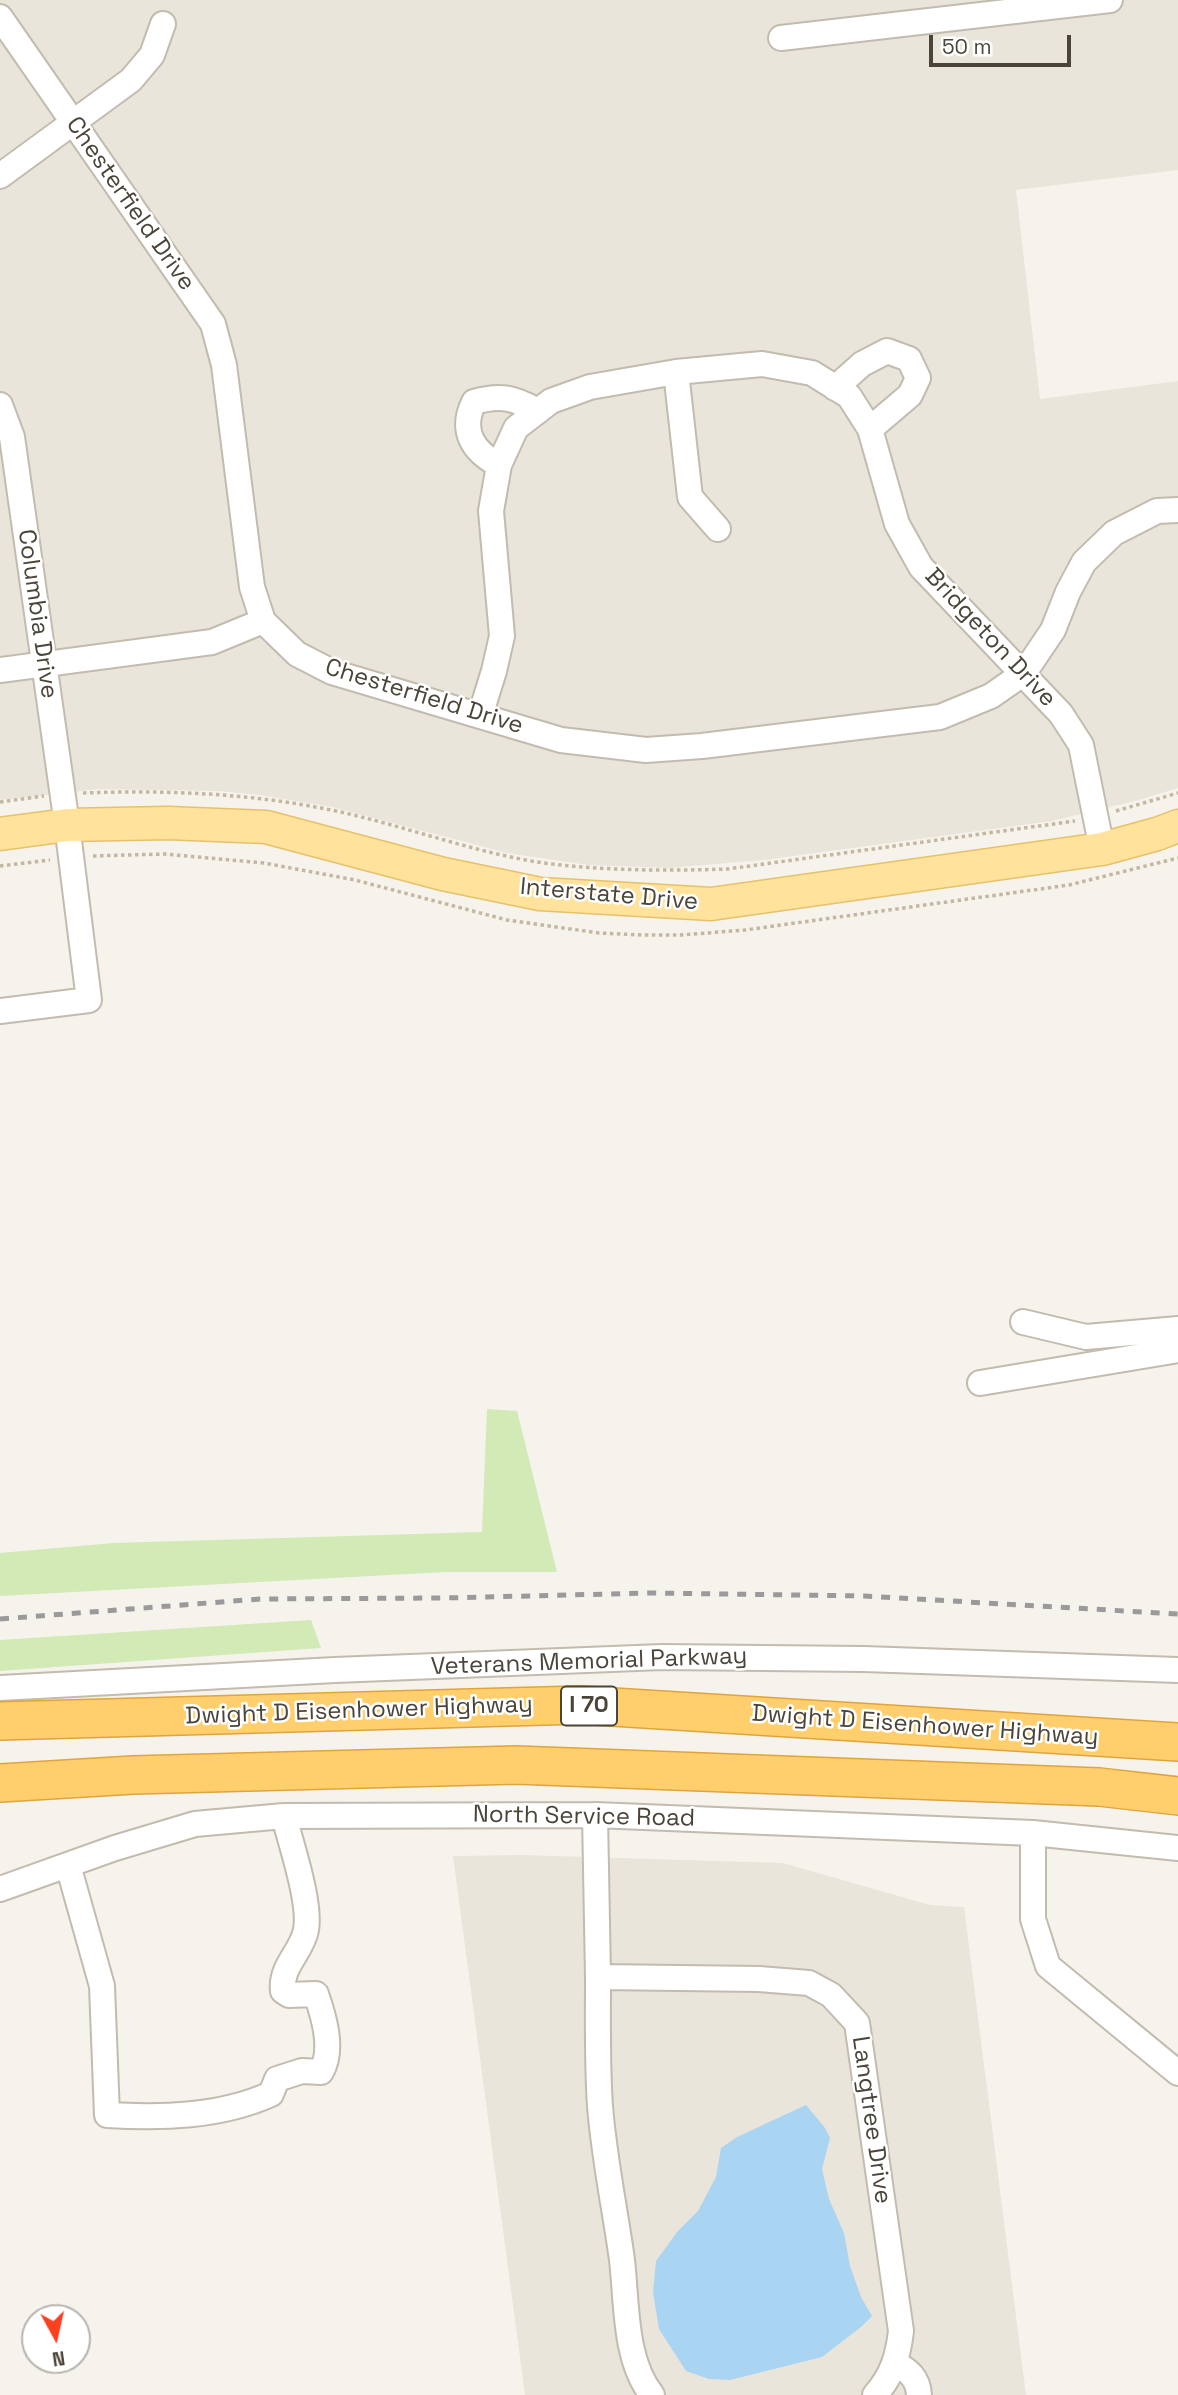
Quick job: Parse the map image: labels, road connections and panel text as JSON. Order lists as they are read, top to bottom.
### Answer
{
  "streets": {
    "highway": ["I 70", "Dwight D Eisenhower Highway"],
    "main road": ["Interstate Drive"],
    "street": [
      "Chesterfield Drive",
      "Columbia Drive",
      "Bridgeton Drive",
      "Veterans Memorial Parkway",
      "North Service Road",
      "Langtree Drive"
    ]
  },
  "crossings": [
    ["Chesterfield Drive", "Bridgeton Drive"],
    ["Columbia Drive", "Interstate Drive"],
    ["Bridgeton Drive", "Interstate Drive"]
  ],
  "scale_bar": "50 m",
  "north": "bottom"
}
